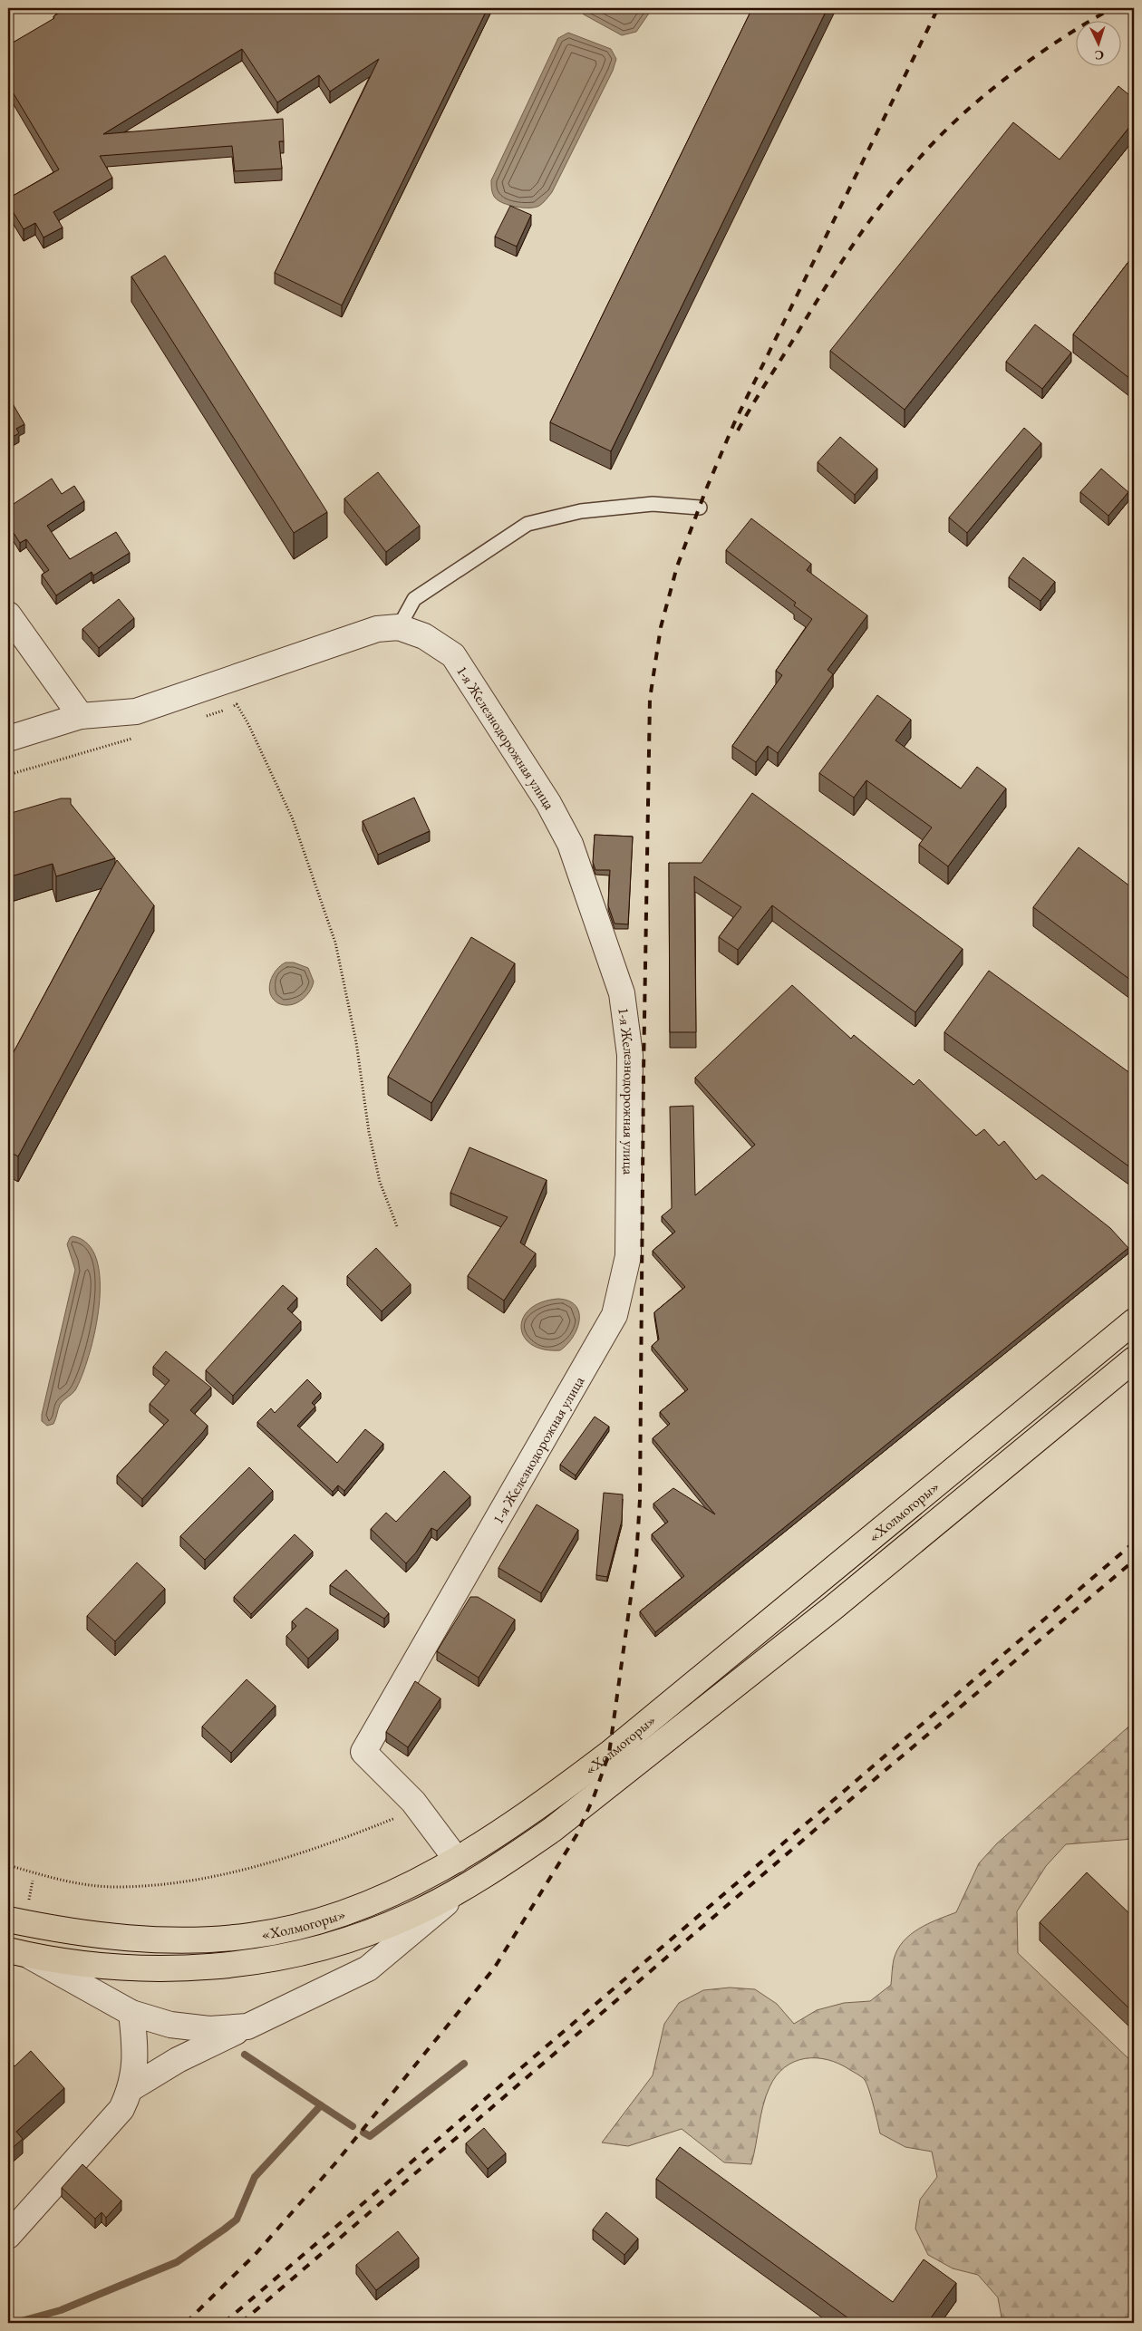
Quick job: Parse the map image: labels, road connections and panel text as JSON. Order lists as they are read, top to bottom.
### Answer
{
  "streets": {
    "highway": ["«Холмогоры»"],
    "street": ["1-я Железнодорожная улица"]
  },
  "crossings": [
    ["1-я Железнодорожная улица", "«Холмогоры»"]
  ],
  "north": "bottom"
}
